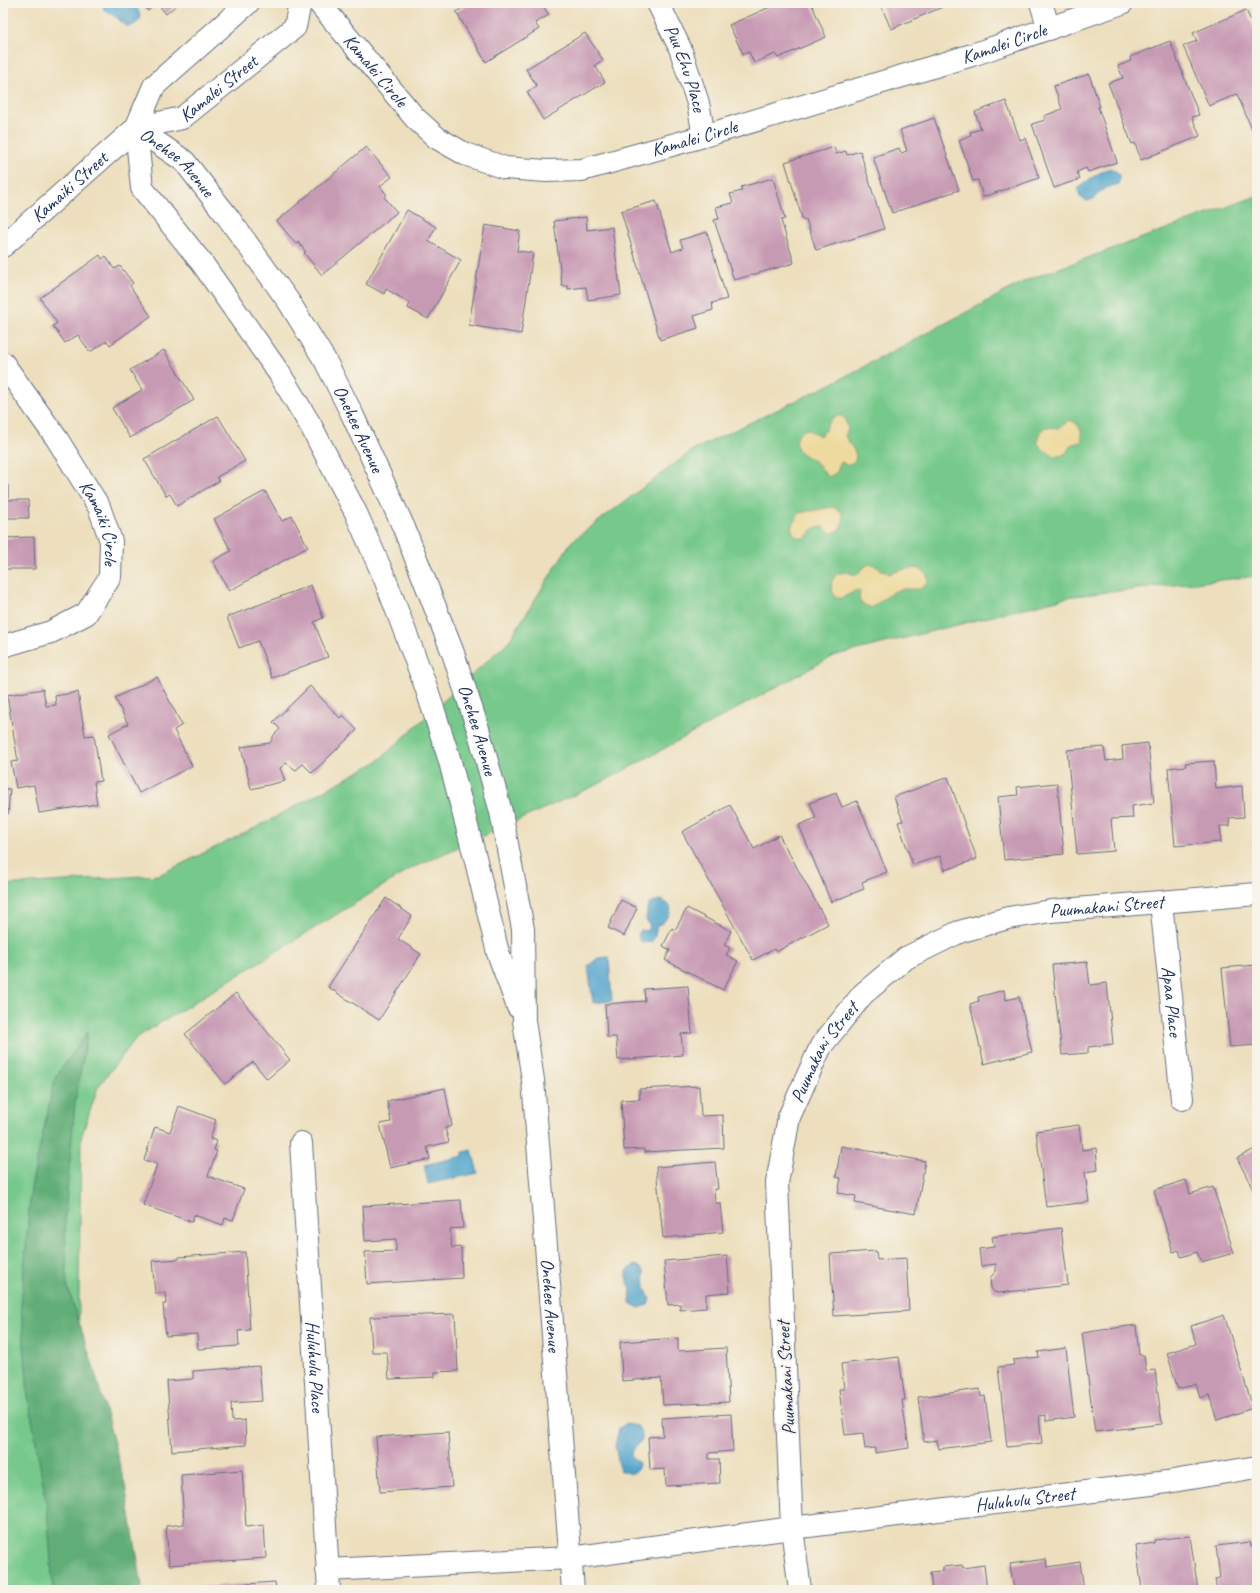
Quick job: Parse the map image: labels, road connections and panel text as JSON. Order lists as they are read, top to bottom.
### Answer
{
  "streets": {
    "street": [
      "Kamalei Circle",
      "Puu Ehu Place",
      "Kamalei Street",
      "Onehee Avenue",
      "Kamaiki Street",
      "Kamaiki Circle",
      "Puumakani Street",
      "Apaa Place",
      "Huluhulu Place",
      "Huluhulu Street"
    ]
  },
  "crossings": [
    ["Kamalei Circle", "Puu Ehu Place"],
    ["Kamalei Street", "Onehee Avenue"],
    ["Kamalei Street", "Kamaiki Street"],
    ["Onehee Avenue", "Kamaiki Street"],
    ["Onehee Avenue", "Huluhulu Street"],
    ["Puumakani Street", "Apaa Place"],
    ["Puumakani Street", "Huluhulu Street"],
    ["Huluhulu Place", "Huluhulu Street"]
  ]
}
